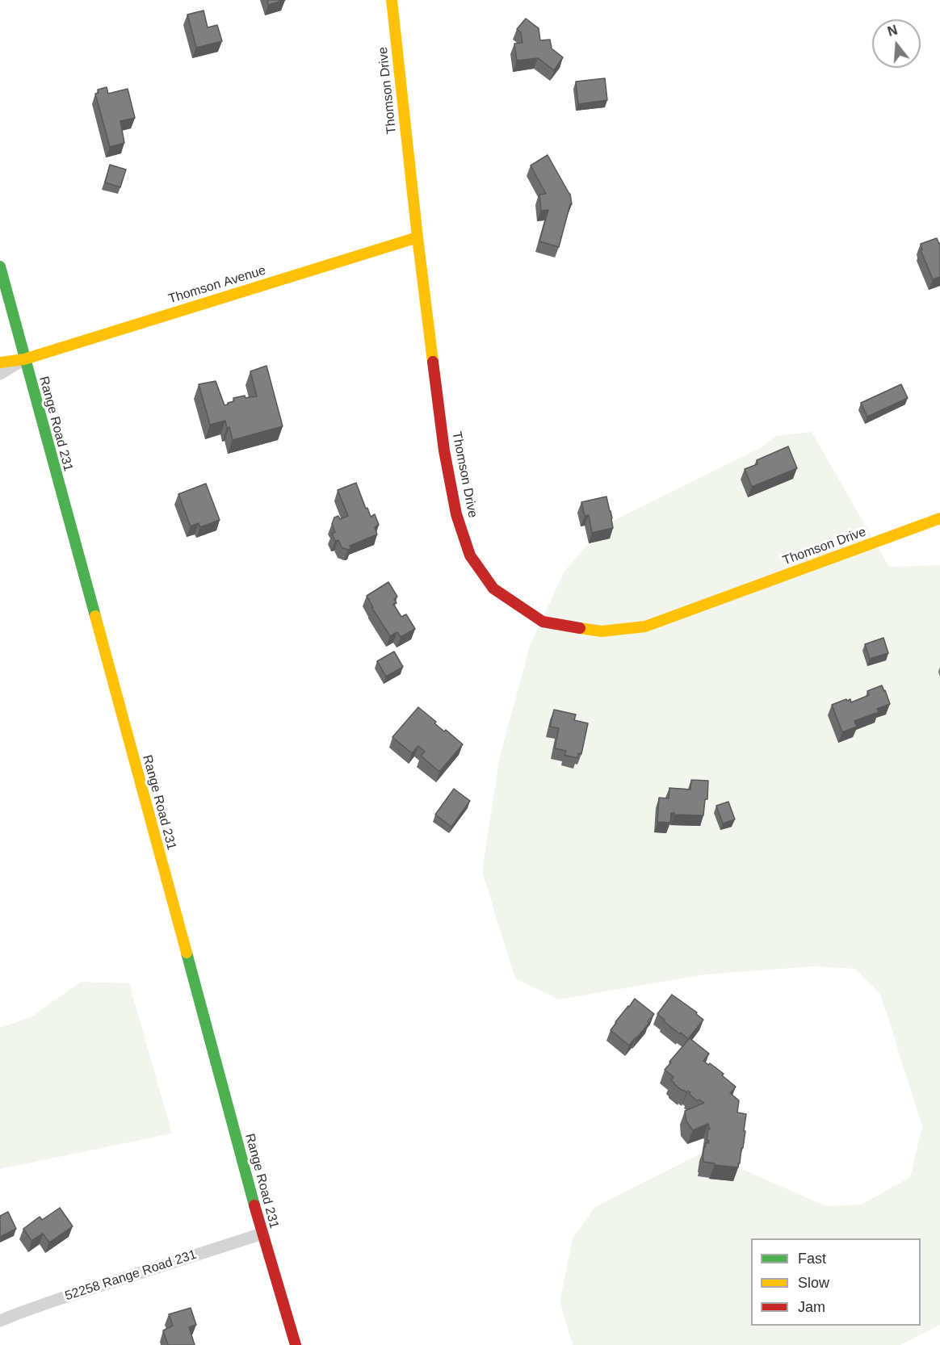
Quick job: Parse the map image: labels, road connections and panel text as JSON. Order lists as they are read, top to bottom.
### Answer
{
  "streets": {
    "street": [
      "Thomson Drive",
      "Thomson Avenue",
      "Range Road 231",
      "52258 Range Road 231"
    ]
  },
  "crossings": [
    ["Thomson Drive", "Thomson Avenue"],
    ["Thomson Avenue", "Range Road 231"],
    ["Range Road 231", "52258 Range Road 231"]
  ],
  "legend": ["Fast", "Slow", "Jam"],
  "north": "top"
}
